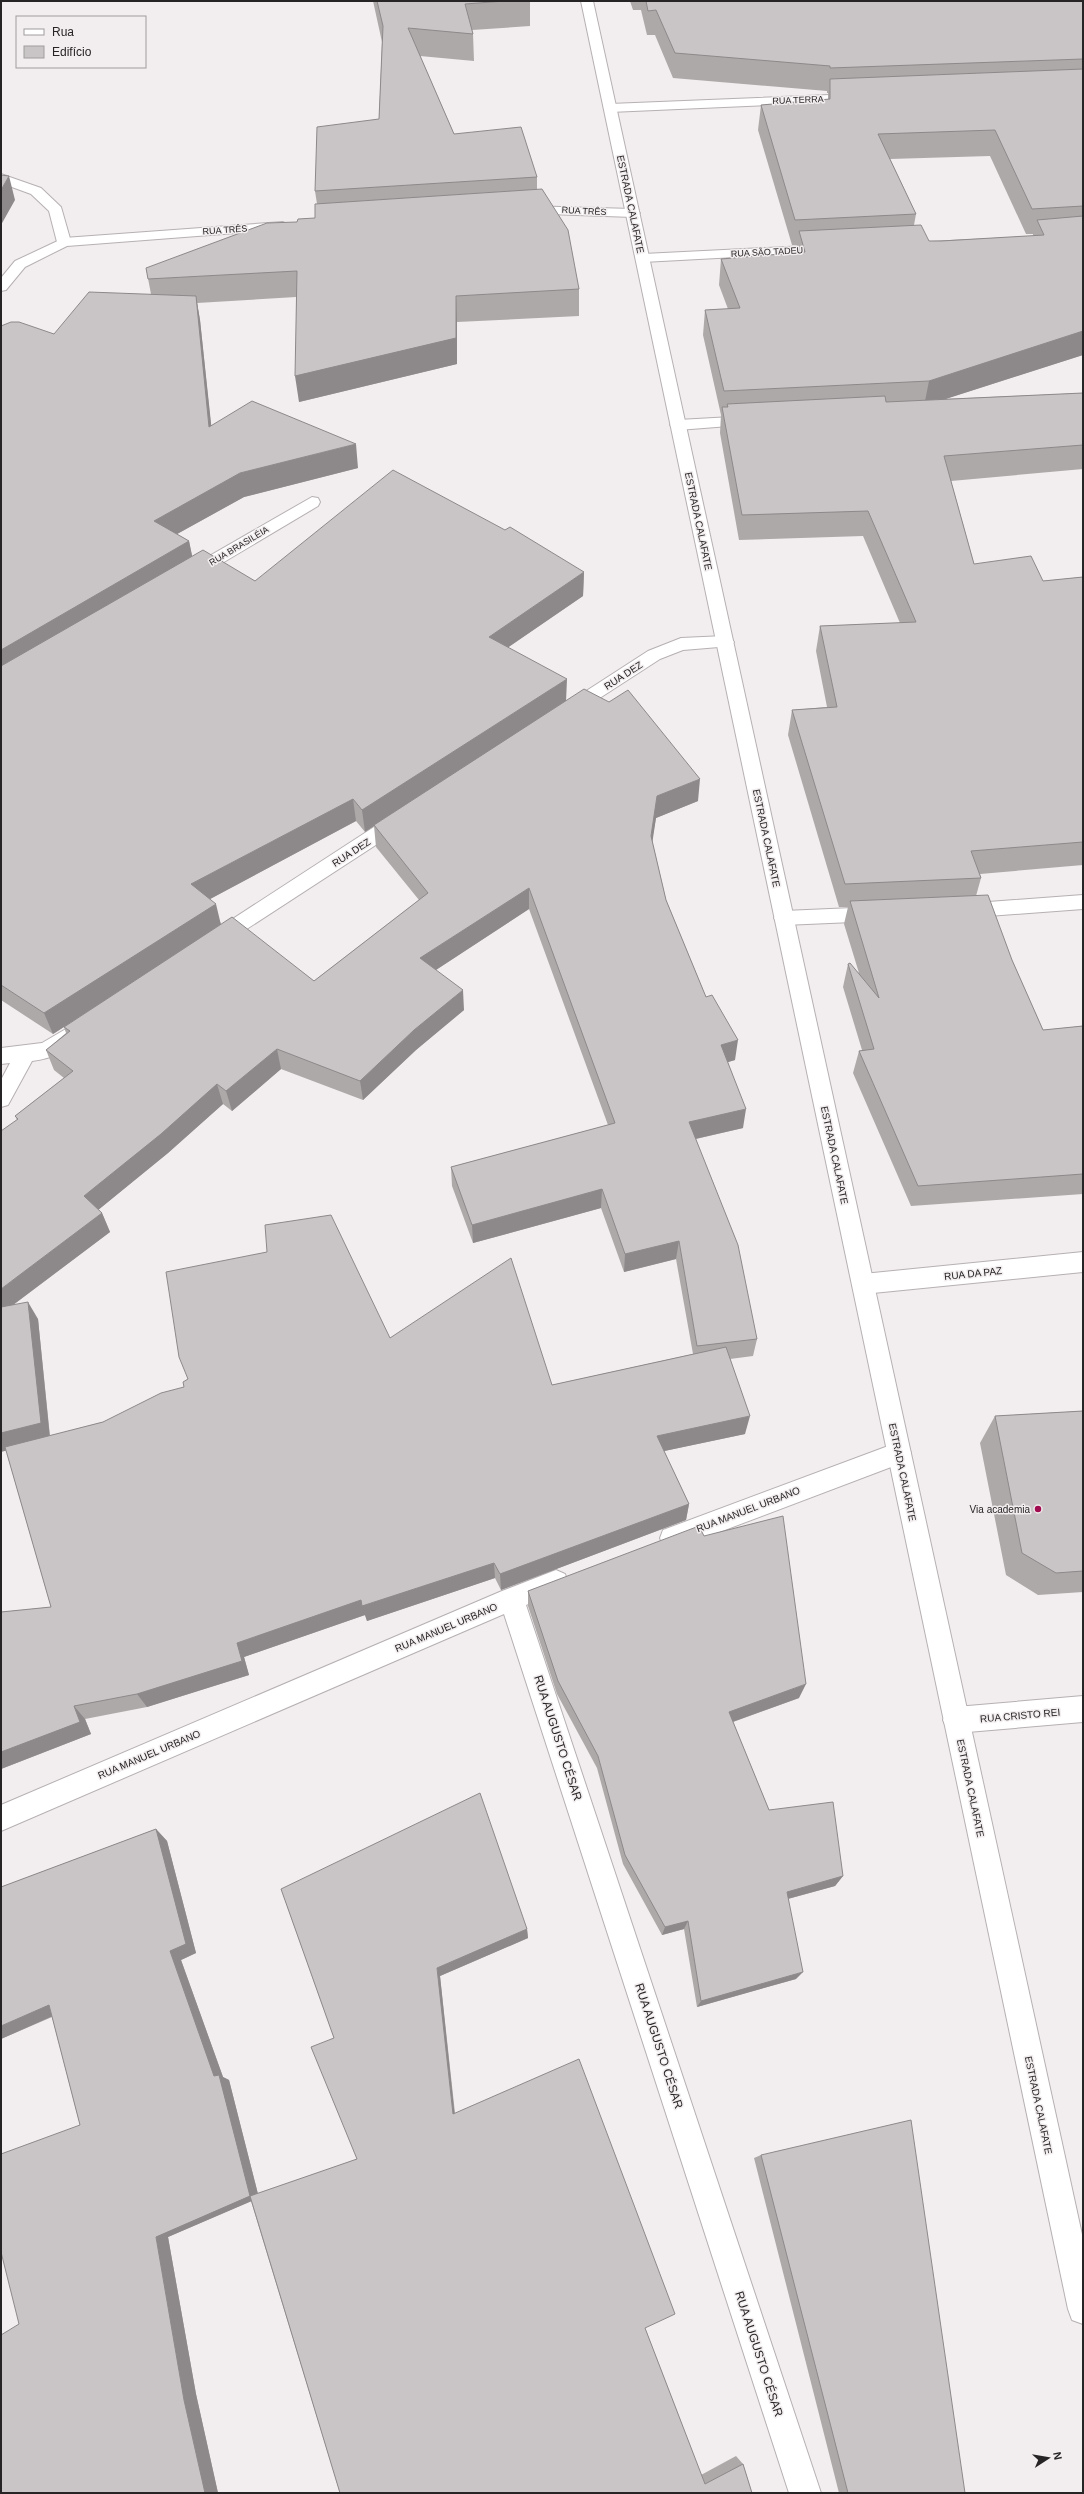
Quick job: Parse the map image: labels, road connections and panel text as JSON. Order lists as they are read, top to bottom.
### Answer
{
  "streets": {
    "street": [
      "RUA TERRA",
      "ESTRADA CALAFATE",
      "RUA TRÊS",
      "RUA SÃO TADEU",
      "RUA BRASILÉIA",
      "RUA DEZ",
      "RUA DA PAZ",
      "RUA MANUEL URBANO",
      "RUA CRISTO REI",
      "RUA AUGUSTO CÉSAR"
    ]
  },
  "crossings": [
    ["RUA TERRA", "ESTRADA CALAFATE"],
    ["ESTRADA CALAFATE", "RUA TRÊS"],
    ["ESTRADA CALAFATE", "RUA SÃO TADEU"],
    ["ESTRADA CALAFATE", "RUA DEZ"],
    ["ESTRADA CALAFATE", "RUA DA PAZ"],
    ["ESTRADA CALAFATE", "RUA MANUEL URBANO"],
    ["ESTRADA CALAFATE", "RUA CRISTO REI"],
    ["RUA MANUEL URBANO", "RUA AUGUSTO CÉSAR"]
  ],
  "places": ["Via academia"],
  "legend": ["Rua", "Edifício"],
  "north": "right"
}
